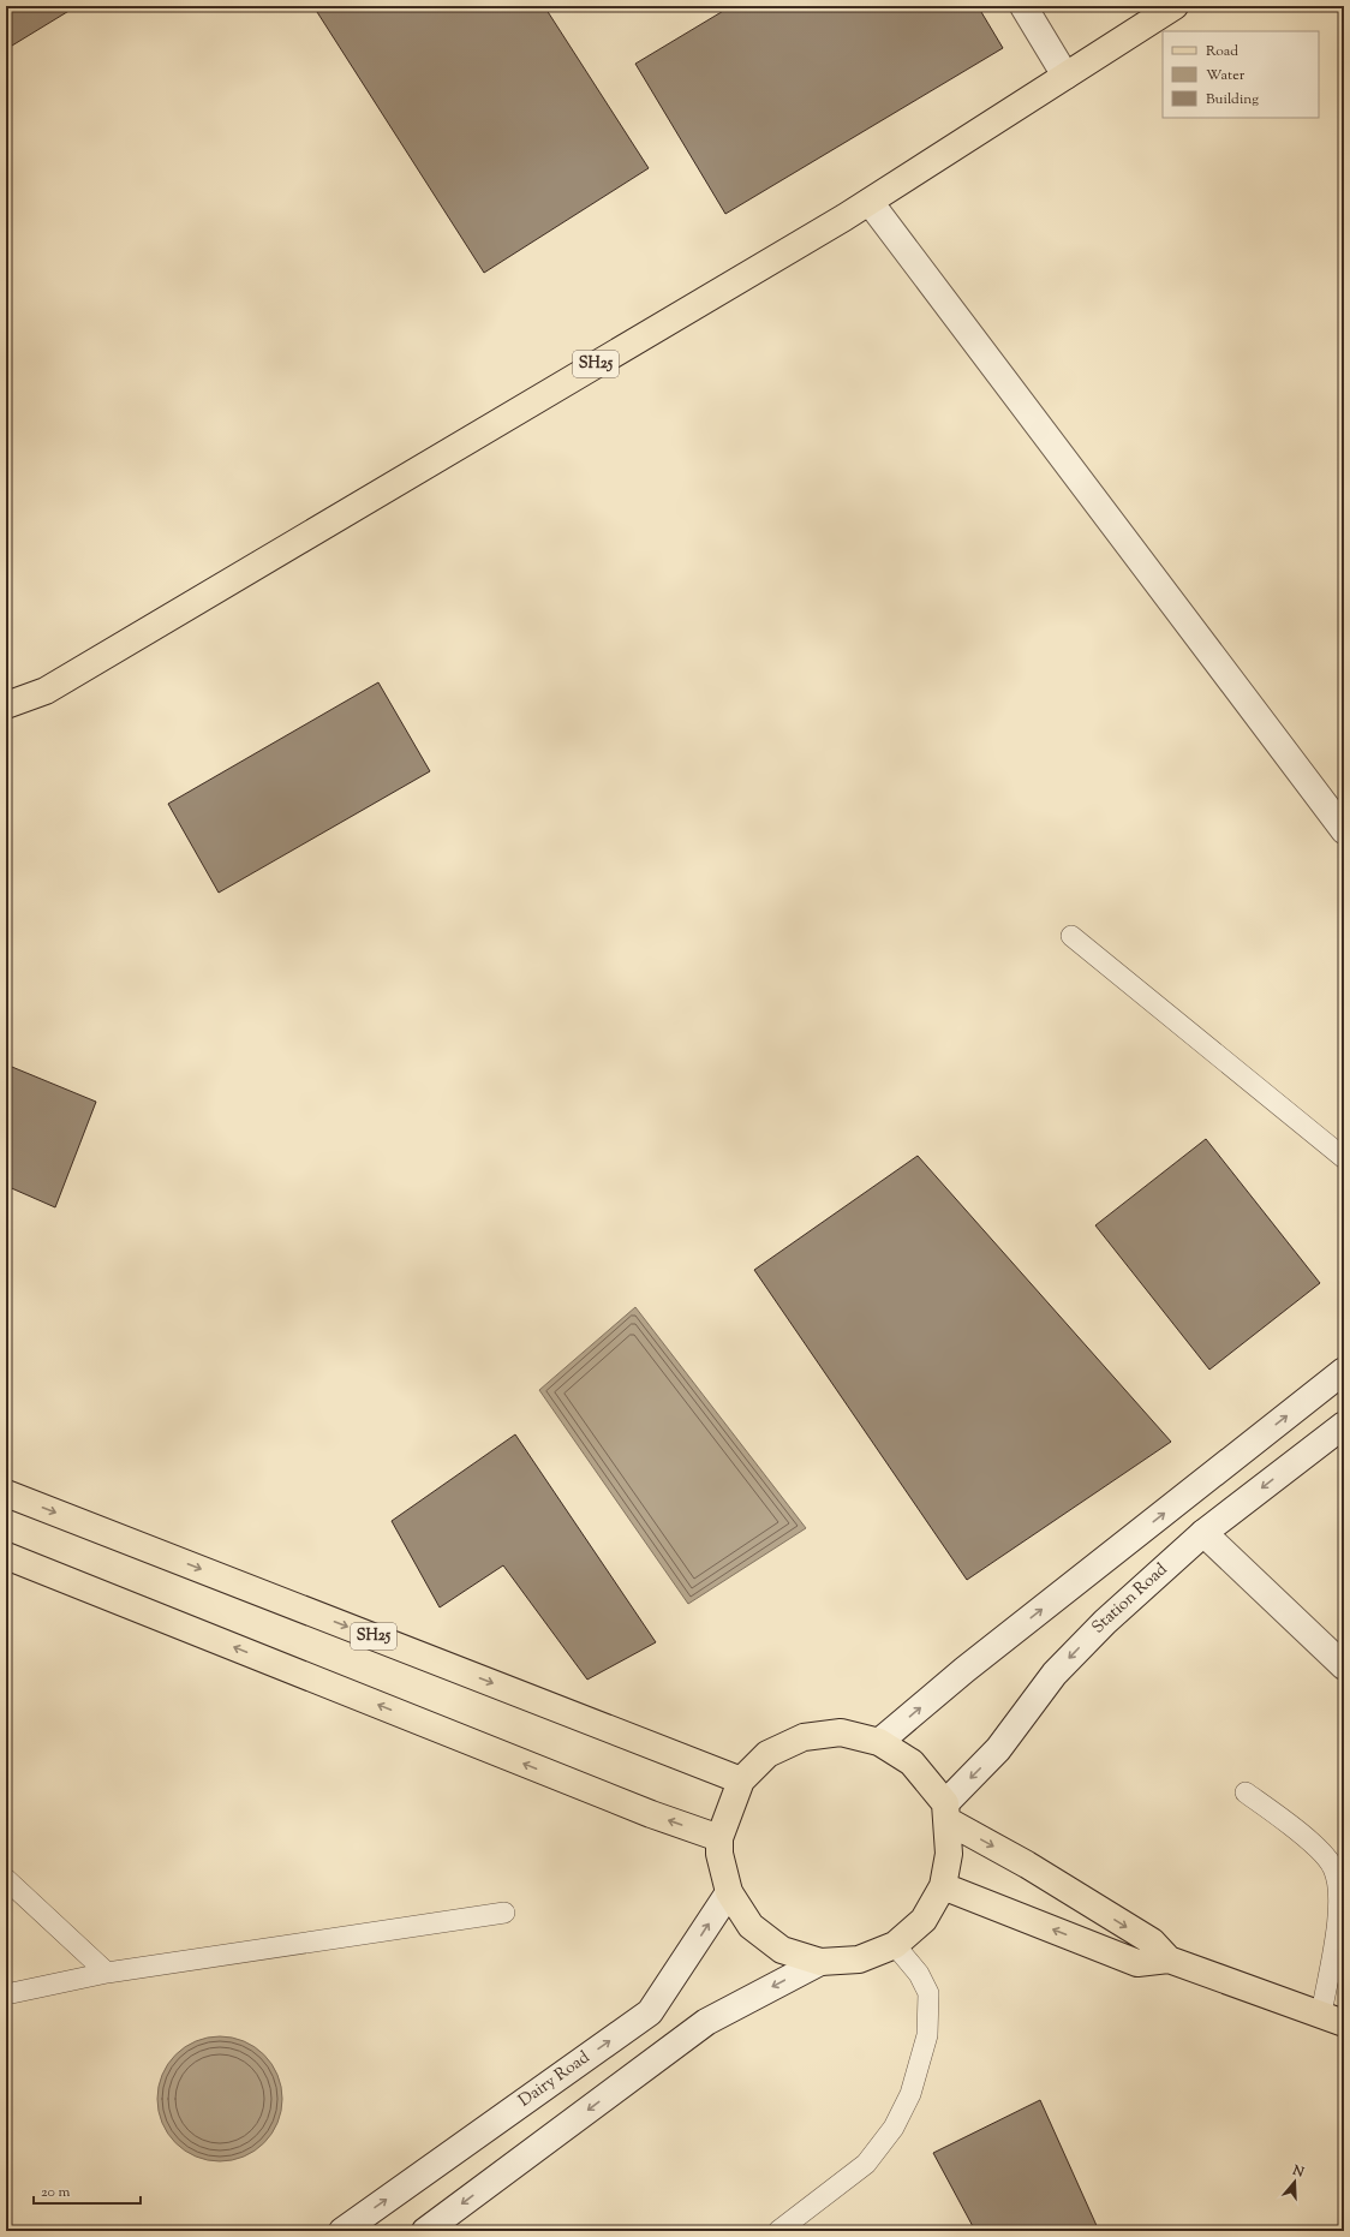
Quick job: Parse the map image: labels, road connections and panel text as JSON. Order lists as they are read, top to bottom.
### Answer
{
  "streets": {
    "main road": ["SH25", "Station Road", "Dairy Road"]
  },
  "legend": ["Road", "Water", "Building"],
  "scale_bar": "20 m",
  "north": "top"
}
